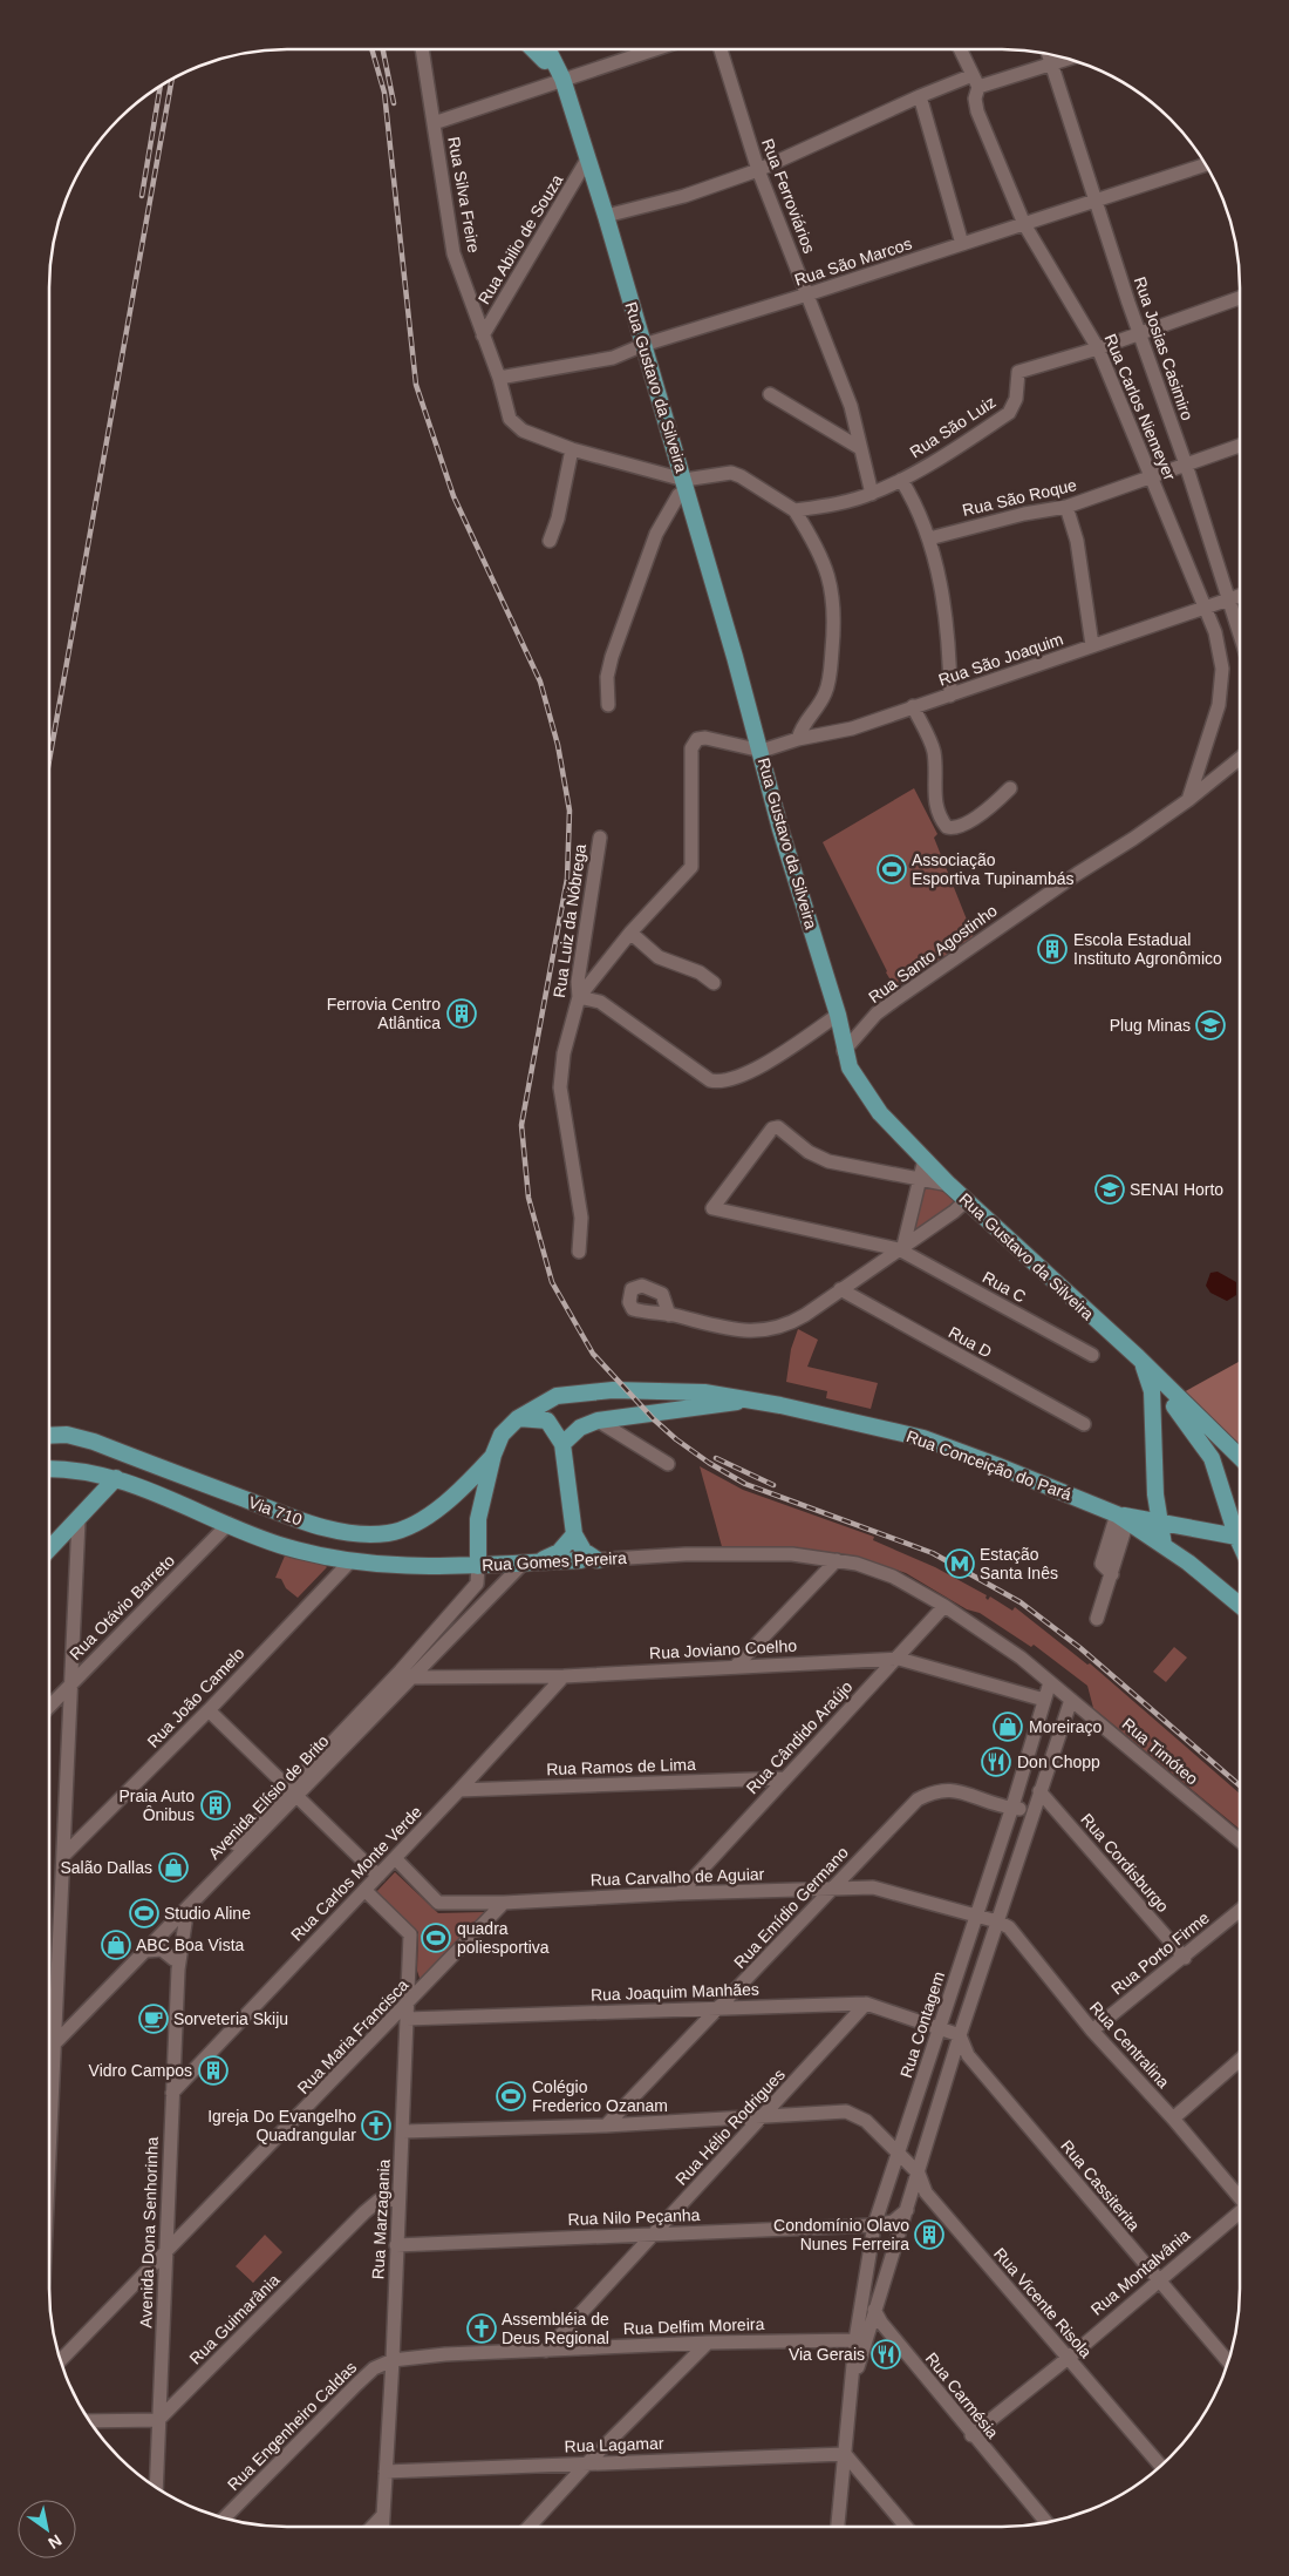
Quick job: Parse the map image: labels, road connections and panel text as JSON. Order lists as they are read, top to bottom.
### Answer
{
  "streets": {
    "main road": [
      "Rua Gustavo da Silveira",
      "Rua Conceição do Pará",
      "Via 710",
      "Rua Gomes Pereira"
    ],
    "street": [
      "Rua Silva Freire",
      "Rua Ferroviários",
      "Rua Abilio de Souza",
      "Rua São Marcos",
      "Rua Josias Casimiro",
      "Rua Carlos Niemeyer",
      "Rua São Luiz",
      "Rua São Roque",
      "Rua São Joaquim",
      "Rua Luiz da Nóbrega",
      "Rua Santo Agostinho",
      "Rua C",
      "Rua D",
      "Rua Otávio Barreto",
      "Rua Joviano Coelho",
      "Rua João Camelo",
      "Rua Cândido Araújo",
      "Rua Timóteo",
      "Rua Ramos de Lima",
      "Avenida Elísio de Brito",
      "Rua Cordisburgo",
      "Rua Carlos Monte Verde",
      "Rua Carvalho de Aguiar",
      "Rua Emídio Germano",
      "Rua Porto Firme",
      "Rua Joaquim Manhães",
      "Rua Contagem",
      "Rua Maria Francisca",
      "Rua Centralina",
      "Rua Hélio Rodrigues",
      "Rua Cassiterita",
      "Rua Nilo Peçanha",
      "Rua Marzagania",
      "Avenida Dona Senhorinha",
      "Rua Montalvânia",
      "Rua Vicente Risola",
      "Rua Guimarânia",
      "Rua Delfim Moreira",
      "Rua Carmésia",
      "Rua Engenheiro Caldas",
      "Rua Lagamar"
    ]
  },
  "crossings": [
    ["Rua Silva Freire", "Rua Abilio de Souza"],
    ["Rua Silva Freire", "Rua São Marcos"],
    ["Rua Ferroviários", "Rua São Marcos"],
    ["Rua Ferroviários", "Rua São Luiz"],
    ["Rua Abilio de Souza", "Rua Gustavo da Silveira"],
    ["Rua São Marcos", "Rua Josias Casimiro"],
    ["Rua São Marcos", "Rua Gustavo da Silveira"],
    ["Rua São Marcos", "Rua Carlos Niemeyer"],
    ["Rua Josias Casimiro", "Rua São Luiz"],
    ["Rua Josias Casimiro", "Rua São Roque"],
    ["Rua Josias Casimiro", "Rua São Joaquim"],
    ["Rua Gustavo da Silveira", "Rua São Joaquim"],
    ["Rua Gustavo da Silveira", "Rua Santo Agostinho"],
    ["Rua Carlos Niemeyer", "Rua São Luiz"],
    ["Rua Carlos Niemeyer", "Rua São Roque"],
    ["Rua Carlos Niemeyer", "Rua São Joaquim"],
    ["Rua Carlos Niemeyer", "Rua Santo Agostinho"],
    ["Rua Gomes Pereira", "Rua Otávio Barreto"],
    ["Rua Gomes Pereira", "Rua João Camelo"],
    ["Rua Gomes Pereira", "Rua Cândido Araújo"],
    ["Rua Gomes Pereira", "Rua Timóteo"],
    ["Rua Gomes Pereira", "Avenida Elísio de Brito"],
    ["Rua Gomes Pereira", "Rua Contagem"],
    ["Rua Joviano Coelho", "Rua Cândido Araújo"],
    ["Rua Joviano Coelho", "Avenida Elísio de Brito"],
    ["Rua Joviano Coelho", "Rua Carlos Monte Verde"],
    ["Rua Joviano Coelho", "Rua Contagem"],
    ["Rua Cândido Araújo", "Rua Ramos de Lima"],
    ["Rua Cândido Araújo", "Rua Carvalho de Aguiar"],
    ["Rua Timóteo", "Rua Contagem"],
    ["Rua Ramos de Lima", "Rua Carlos Monte Verde"],
    ["Avenida Elísio de Brito", "Avenida Dona Senhorinha"],
    ["Rua Cordisburgo", "Rua Porto Firme"],
    ["Rua Cordisburgo", "Rua Contagem"],
    ["Rua Carlos Monte Verde", "Rua Carvalho de Aguiar"],
    ["Rua Carlos Monte Verde", "Rua Marzagania"],
    ["Rua Carlos Monte Verde", "Avenida Dona Senhorinha"],
    ["Rua Carvalho de Aguiar", "Rua Emídio Germano"],
    ["Rua Carvalho de Aguiar", "Rua Contagem"],
    ["Rua Carvalho de Aguiar", "Rua Maria Francisca"],
    ["Rua Carvalho de Aguiar", "Rua Centralina"],
    ["Rua Emídio Germano", "Rua Joaquim Manhães"],
    ["Rua Emídio Germano", "Rua Contagem"],
    ["Rua Emídio Germano", "Rua Vicente Risola"],
    ["Rua Porto Firme", "Rua Centralina"],
    ["Rua Joaquim Manhães", "Rua Contagem"],
    ["Rua Joaquim Manhães", "Rua Maria Francisca"],
    ["Rua Joaquim Manhães", "Rua Hélio Rodrigues"],
    ["Rua Joaquim Manhães", "Rua Marzagania"],
    ["Rua Contagem", "Rua Centralina"],
    ["Rua Contagem", "Rua Cassiterita"],
    ["Rua Contagem", "Rua Nilo Peçanha"],
    ["Rua Contagem", "Rua Vicente Risola"],
    ["Rua Contagem", "Rua Delfim Moreira"],
    ["Rua Contagem", "Rua Carmésia"],
    ["Rua Contagem", "Rua Lagamar"],
    ["Rua Maria Francisca", "Rua Marzagania"],
    ["Rua Maria Francisca", "Avenida Dona Senhorinha"],
    ["Rua Hélio Rodrigues", "Rua Nilo Peçanha"],
    ["Rua Hélio Rodrigues", "Rua Vicente Risola"],
    ["Rua Hélio Rodrigues", "Rua Delfim Moreira"],
    ["Rua Cassiterita", "Rua Montalvânia"],
    ["Rua Nilo Peçanha", "Rua Marzagania"],
    ["Rua Marzagania", "Rua Vicente Risola"],
    ["Rua Marzagania", "Rua Guimarânia"],
    ["Rua Marzagania", "Rua Delfim Moreira"],
    ["Rua Marzagania", "Rua Engenheiro Caldas"],
    ["Rua Marzagania", "Rua Lagamar"],
    ["Avenida Dona Senhorinha", "Rua Guimarânia"],
    ["Rua Montalvânia", "Rua Vicente Risola"],
    ["Rua Montalvânia", "Rua Carmésia"],
    ["Rua Delfim Moreira", "Rua Engenheiro Caldas"]
  ],
  "places": {
    "sports": [
      "Associação Esportiva Tupinambás",
      "Studio Aline",
      "quadra poliesportiva",
      "Colégio Frederico Ozanam"
    ],
    "building": [
      "Escola Estadual Instituto Agronômico",
      "Ferrovia Centro Atlântica",
      "Praia Auto Ônibus",
      "Vidro Campos",
      "Condomínio Olavo Nunes Ferreira"
    ],
    "school or university": ["Plug Minas", "SENAI Horto"],
    "metro station": ["Estação Santa Inês"],
    "shop": ["Moreiraço", "Salão Dallas", "ABC Boa Vista"],
    "restaurant": ["Don Chopp", "Via Gerais"],
    "cafe": ["Sorveteria Skiju"],
    "church": ["Igreja Do Evangelho Quadrangular", "Assembléia de Deus Regional"]
  },
  "north": "bottom right"
}
